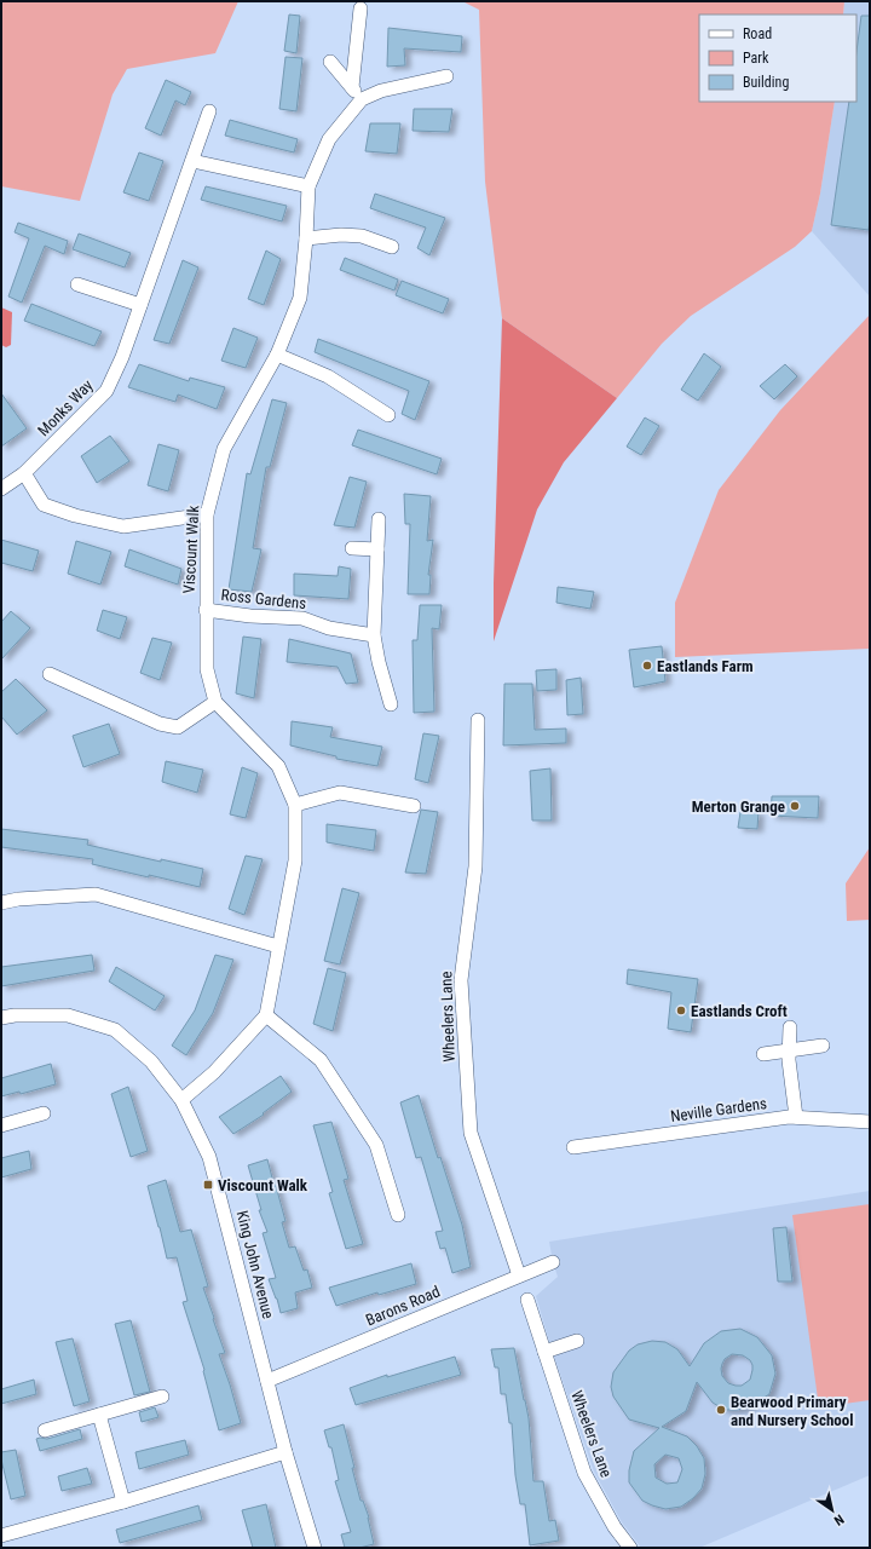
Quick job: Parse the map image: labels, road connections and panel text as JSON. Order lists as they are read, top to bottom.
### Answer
{
  "streets": {
    "street": [
      "Monks Way",
      "Viscount Walk",
      "Ross Gardens",
      "Wheelers Lane",
      "Neville Gardens",
      "King John Avenue",
      "Barons Road"
    ]
  },
  "crossings": [
    ["Viscount Walk", "Ross Gardens"],
    ["Wheelers Lane", "Barons Road"],
    ["King John Avenue", "Barons Road"]
  ],
  "places": {
    "other": [
      "Eastlands Farm",
      "Merton Grange",
      "Eastlands Croft",
      "Bearwood Primary and Nursery School"
    ],
    "transit": ["Viscount Walk"]
  },
  "legend": ["Road", "Park", "Building"],
  "north": "bottom right"
}
